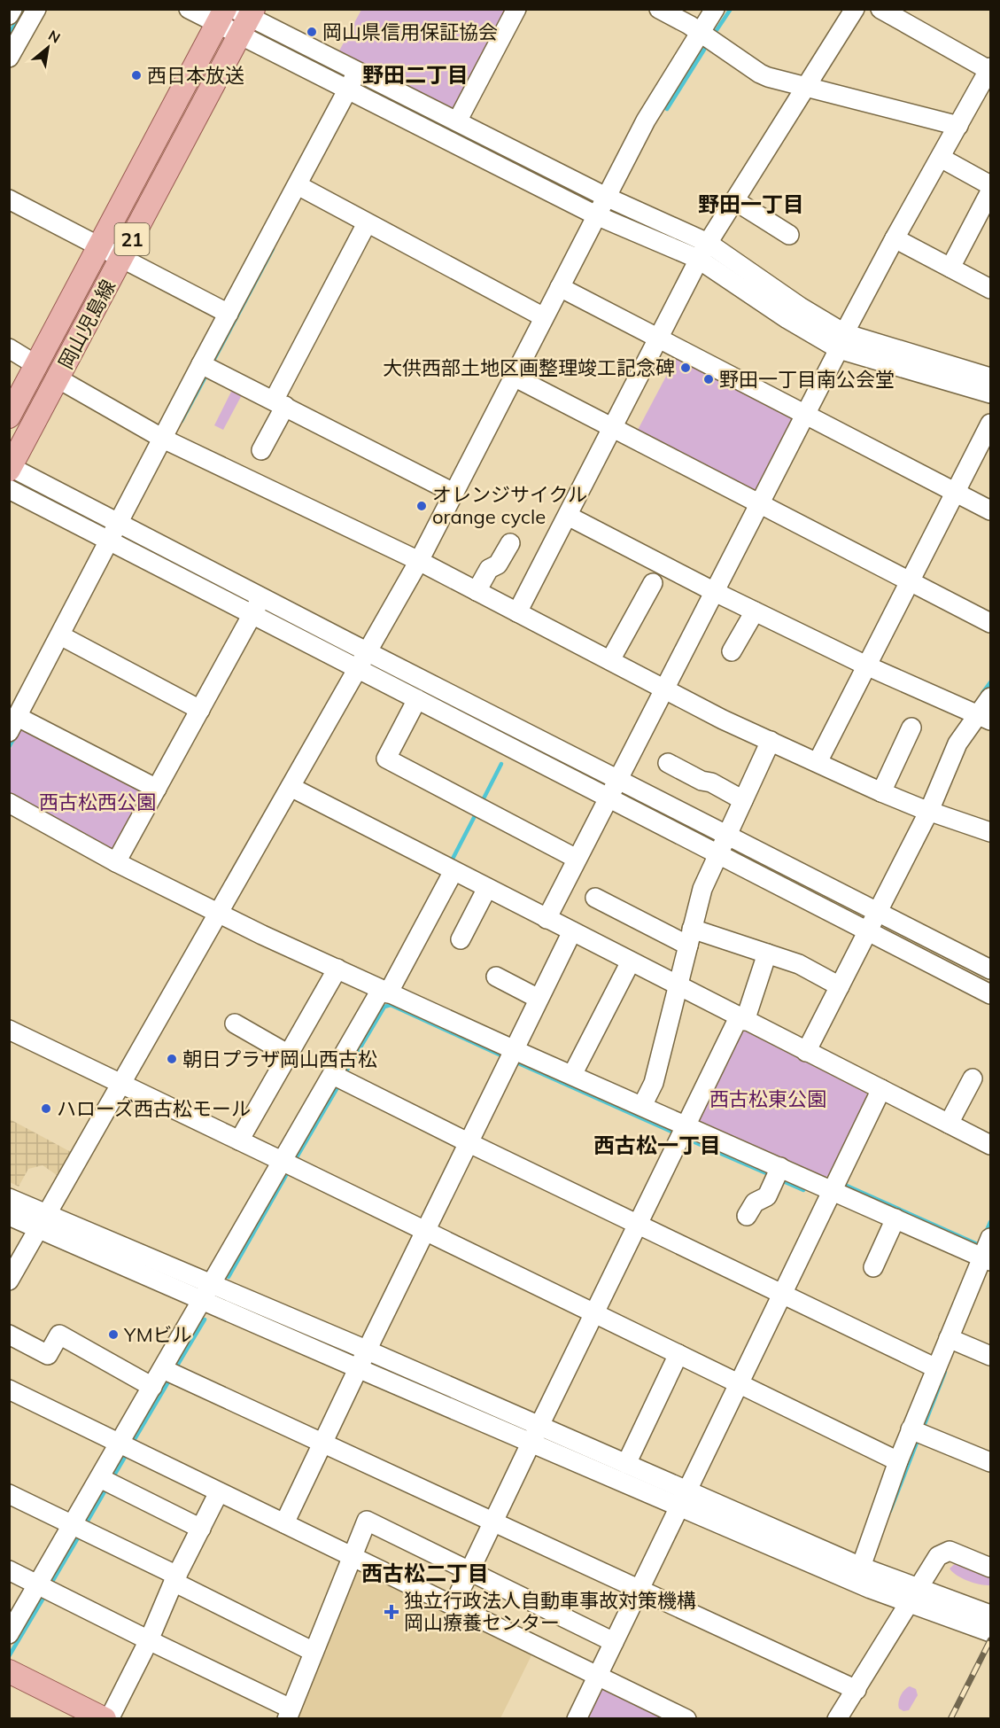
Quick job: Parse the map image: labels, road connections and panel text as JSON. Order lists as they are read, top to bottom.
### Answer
{
  "streets": {
    "main road": ["21", "岡山児島線"]
  },
  "districts": [
    "野田二丁目",
    "野田一丁目",
    "西古松一丁目",
    "西古松二丁目"
  ],
  "parks": ["西古松西公園", "西古松東公園"],
  "places": {
    "other": [
      "岡山県信用保証協会",
      "西日本放送",
      "大供西部土地区画整理竣工記念碑",
      "野田一丁目南公会堂",
      "オレンジサイクル orange cycle",
      "朝日プラザ岡山西古松",
      "ハローズ西古松モール",
      "YMビル"
    ],
    "health": ["独立行政法人自動車事故対策機構 岡山療養センター"]
  },
  "north": "top right"
}
